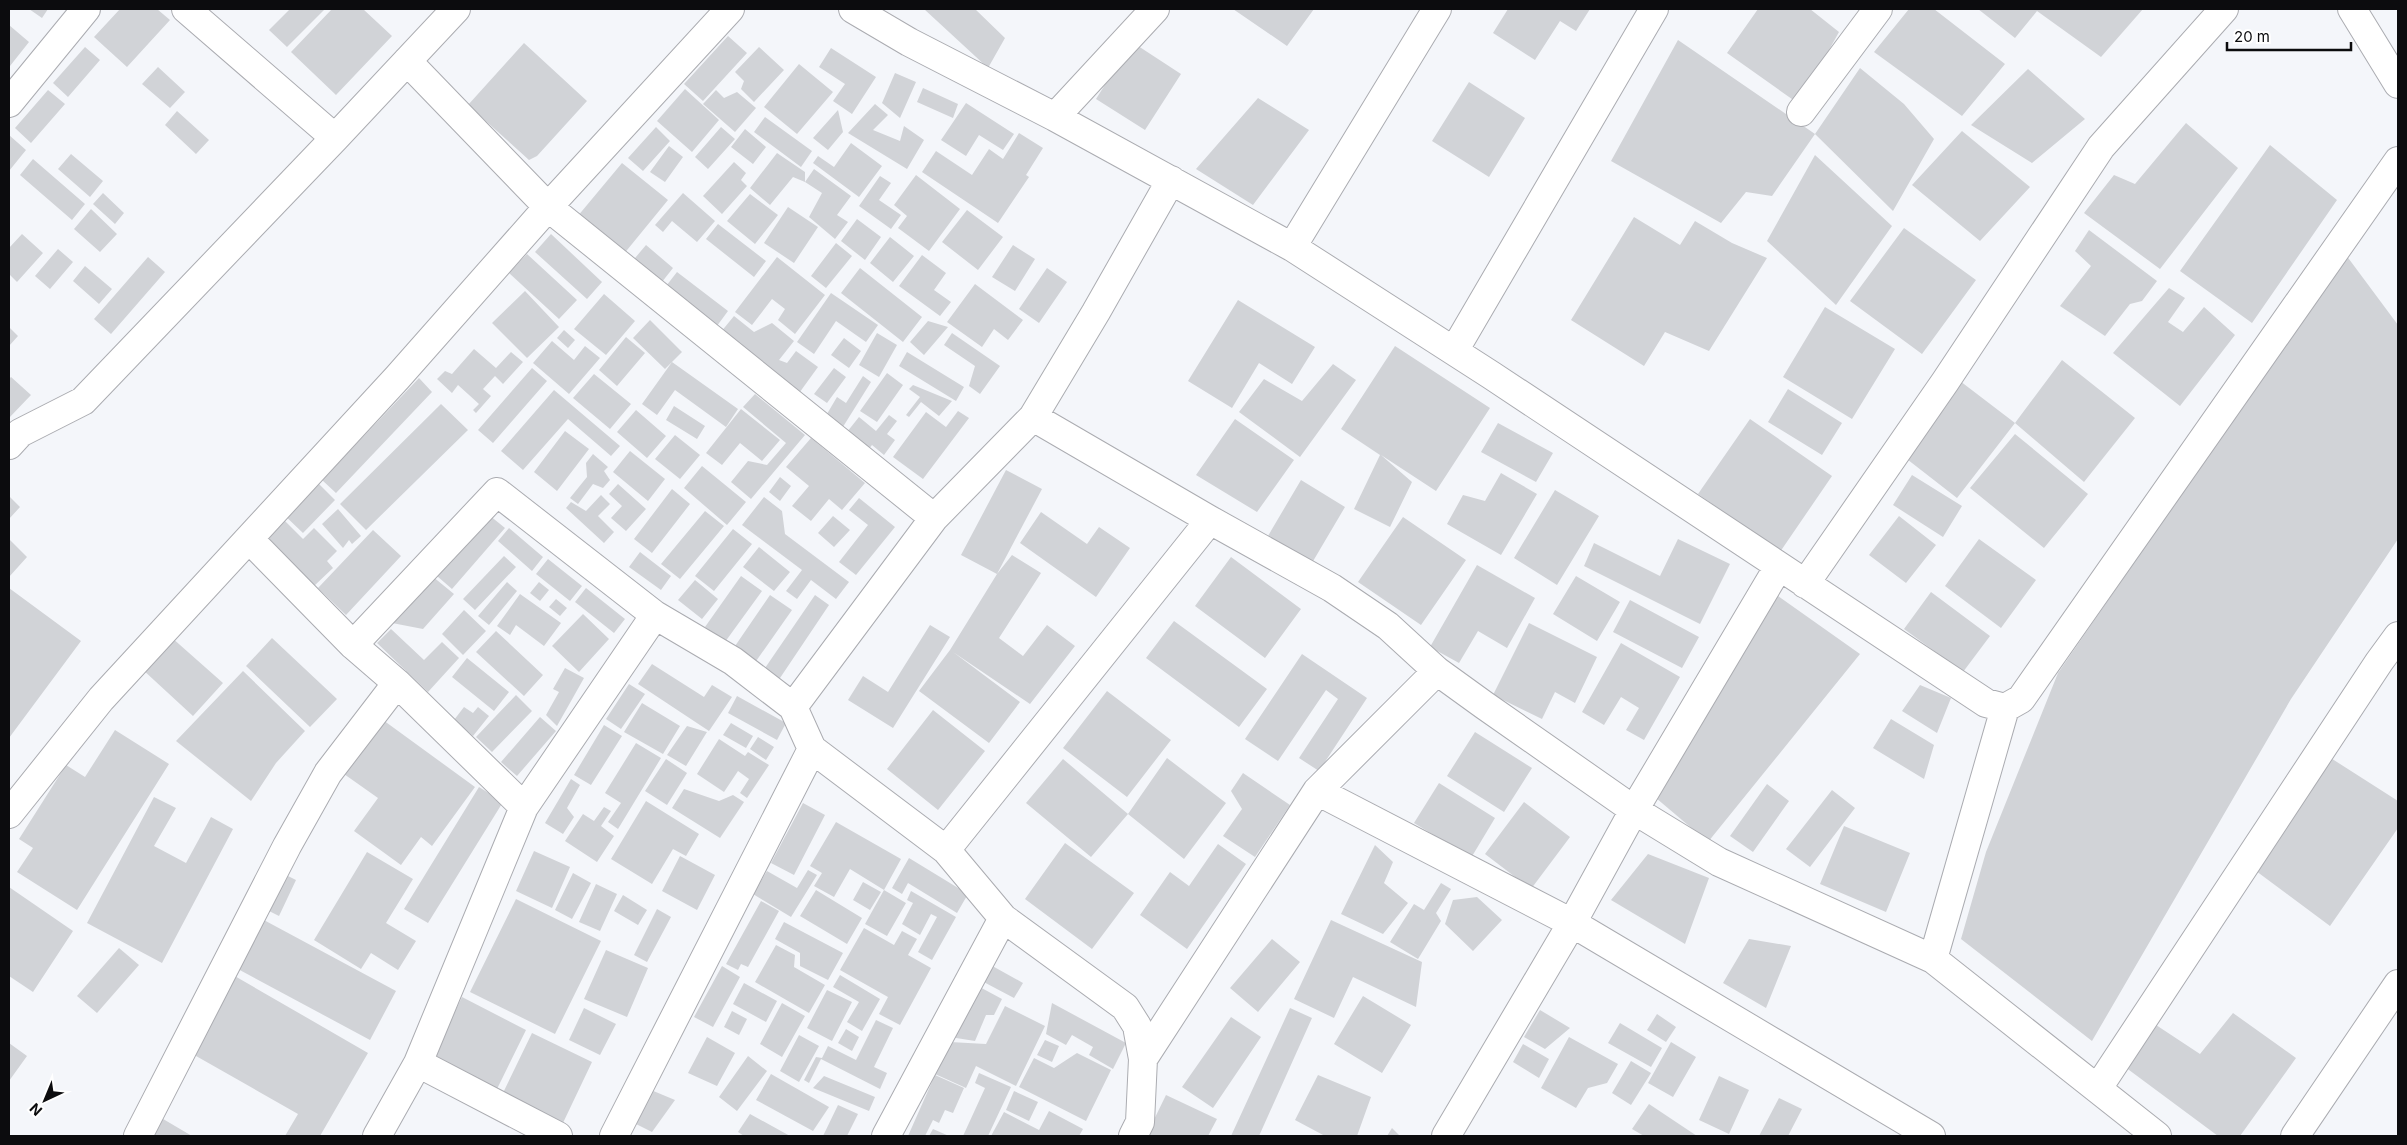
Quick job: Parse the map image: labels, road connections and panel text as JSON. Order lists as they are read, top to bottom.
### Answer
{
  "scale_bar": "20 m",
  "north": "bottom left"
}
